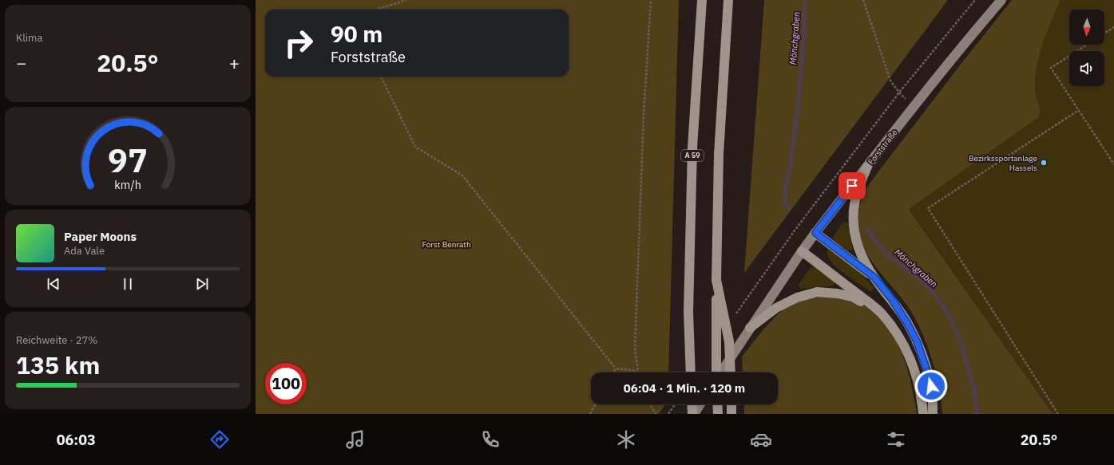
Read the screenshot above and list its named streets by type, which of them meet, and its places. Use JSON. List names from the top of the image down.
{
  "streets": {
    "highway": ["A 59"],
    "main road": ["Forststraße"]
  },
  "water": ["Mönchgraben"],
  "parks": ["Forst Benrath"],
  "places": ["Bezirkssportanlage Hassels"],
  "north": "bottom",
  "page": {
    "tile": [
      "Klima",
      ["Reichweite · 27%", "135 km"]
    ],
    "turn": ["90 m", "Forststraße"],
    "heat": ["−", "20.5°", "+"],
    "song": ["Paper Moons", "Ada Vale"],
    "limit": "100",
    "trip": "06:04 · 1 Min. · 120 m",
    "tabs": ["06:03", "20.5°"],
    "gauge": ["97", "km/h"]
  }
}
